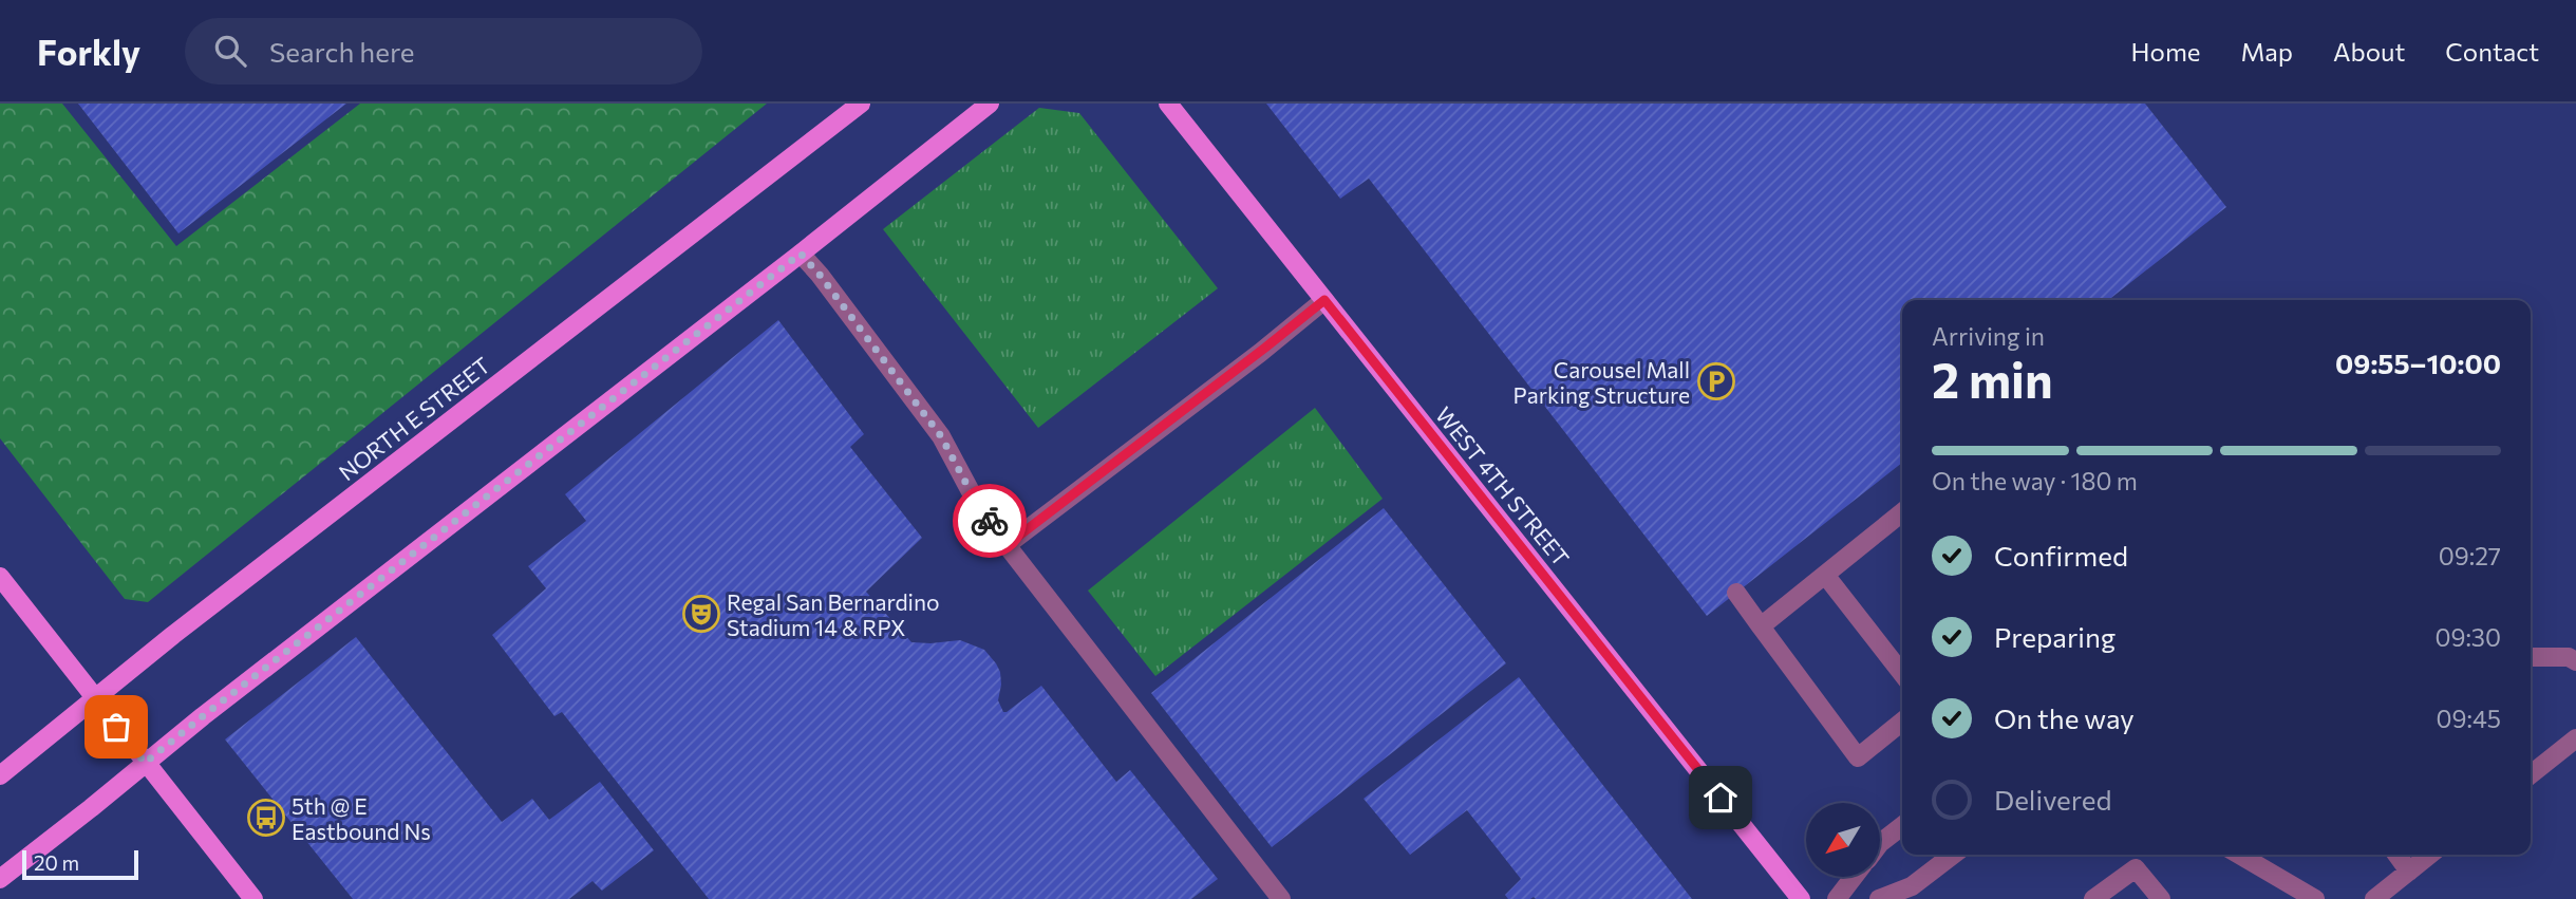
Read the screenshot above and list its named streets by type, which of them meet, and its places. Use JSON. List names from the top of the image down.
{
  "streets": {
    "main road": ["NORTH E STREET", "WEST 4TH STREET"]
  },
  "places": {
    "parking": ["Carousel Mall Parking Structure"],
    "theatre": ["Regal San Bernardino Stadium 14 & RPX"],
    "bus stop": ["5th @ E Eastbound Ns"]
  },
  "scale_bar": "20 m",
  "north": "bottom left",
  "page": {
    "header": "Forkly",
    "search": "Search here",
    "nav": [
      "Home",
      "Map",
      "About",
      "Contact"
    ],
    "heading": ["2 min", "Arriving in", "09:55–10:00"],
    "bar": "On the way · 180 m",
    "list": [
      ["Confirmed", "09:27"],
      ["Preparing", "09:30"],
      ["On the way", "09:45"],
      "Delivered"
    ],
    "scale": "20 m"
  }
}
